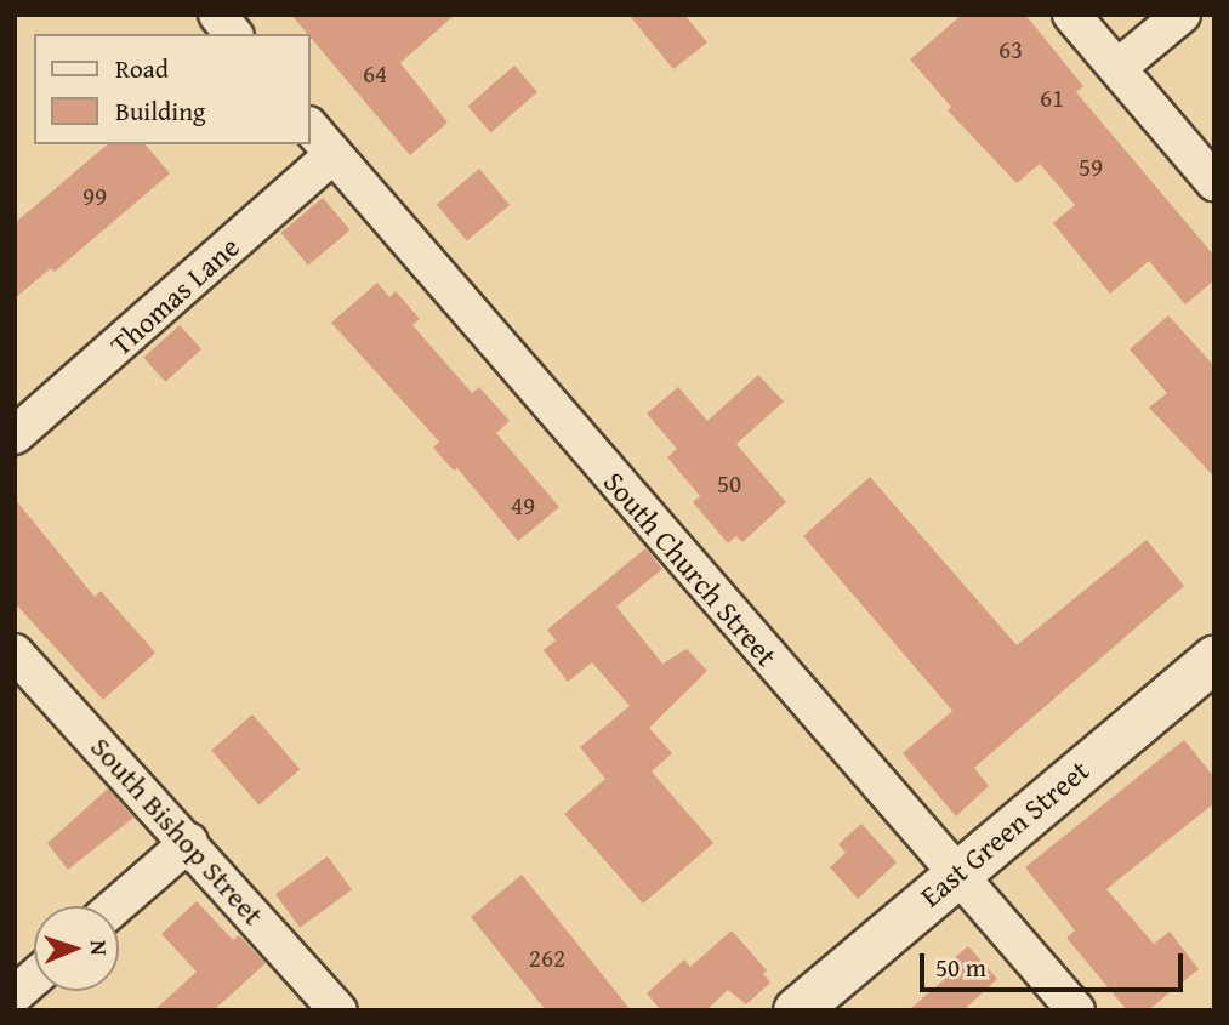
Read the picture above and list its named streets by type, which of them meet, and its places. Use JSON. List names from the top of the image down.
{
  "streets": {
    "street": [
      "Thomas Lane",
      "South Church Street",
      "South Bishop Street",
      "East Green Street"
    ]
  },
  "crossings": [
    ["Thomas Lane", "South Church Street"],
    ["South Church Street", "East Green Street"]
  ],
  "house_numbers": [
    "63",
    "64",
    "61",
    "59",
    "99",
    "50",
    "49",
    "262"
  ],
  "legend": ["Road", "Building"],
  "scale_bar": "50 m",
  "north": "right"
}
